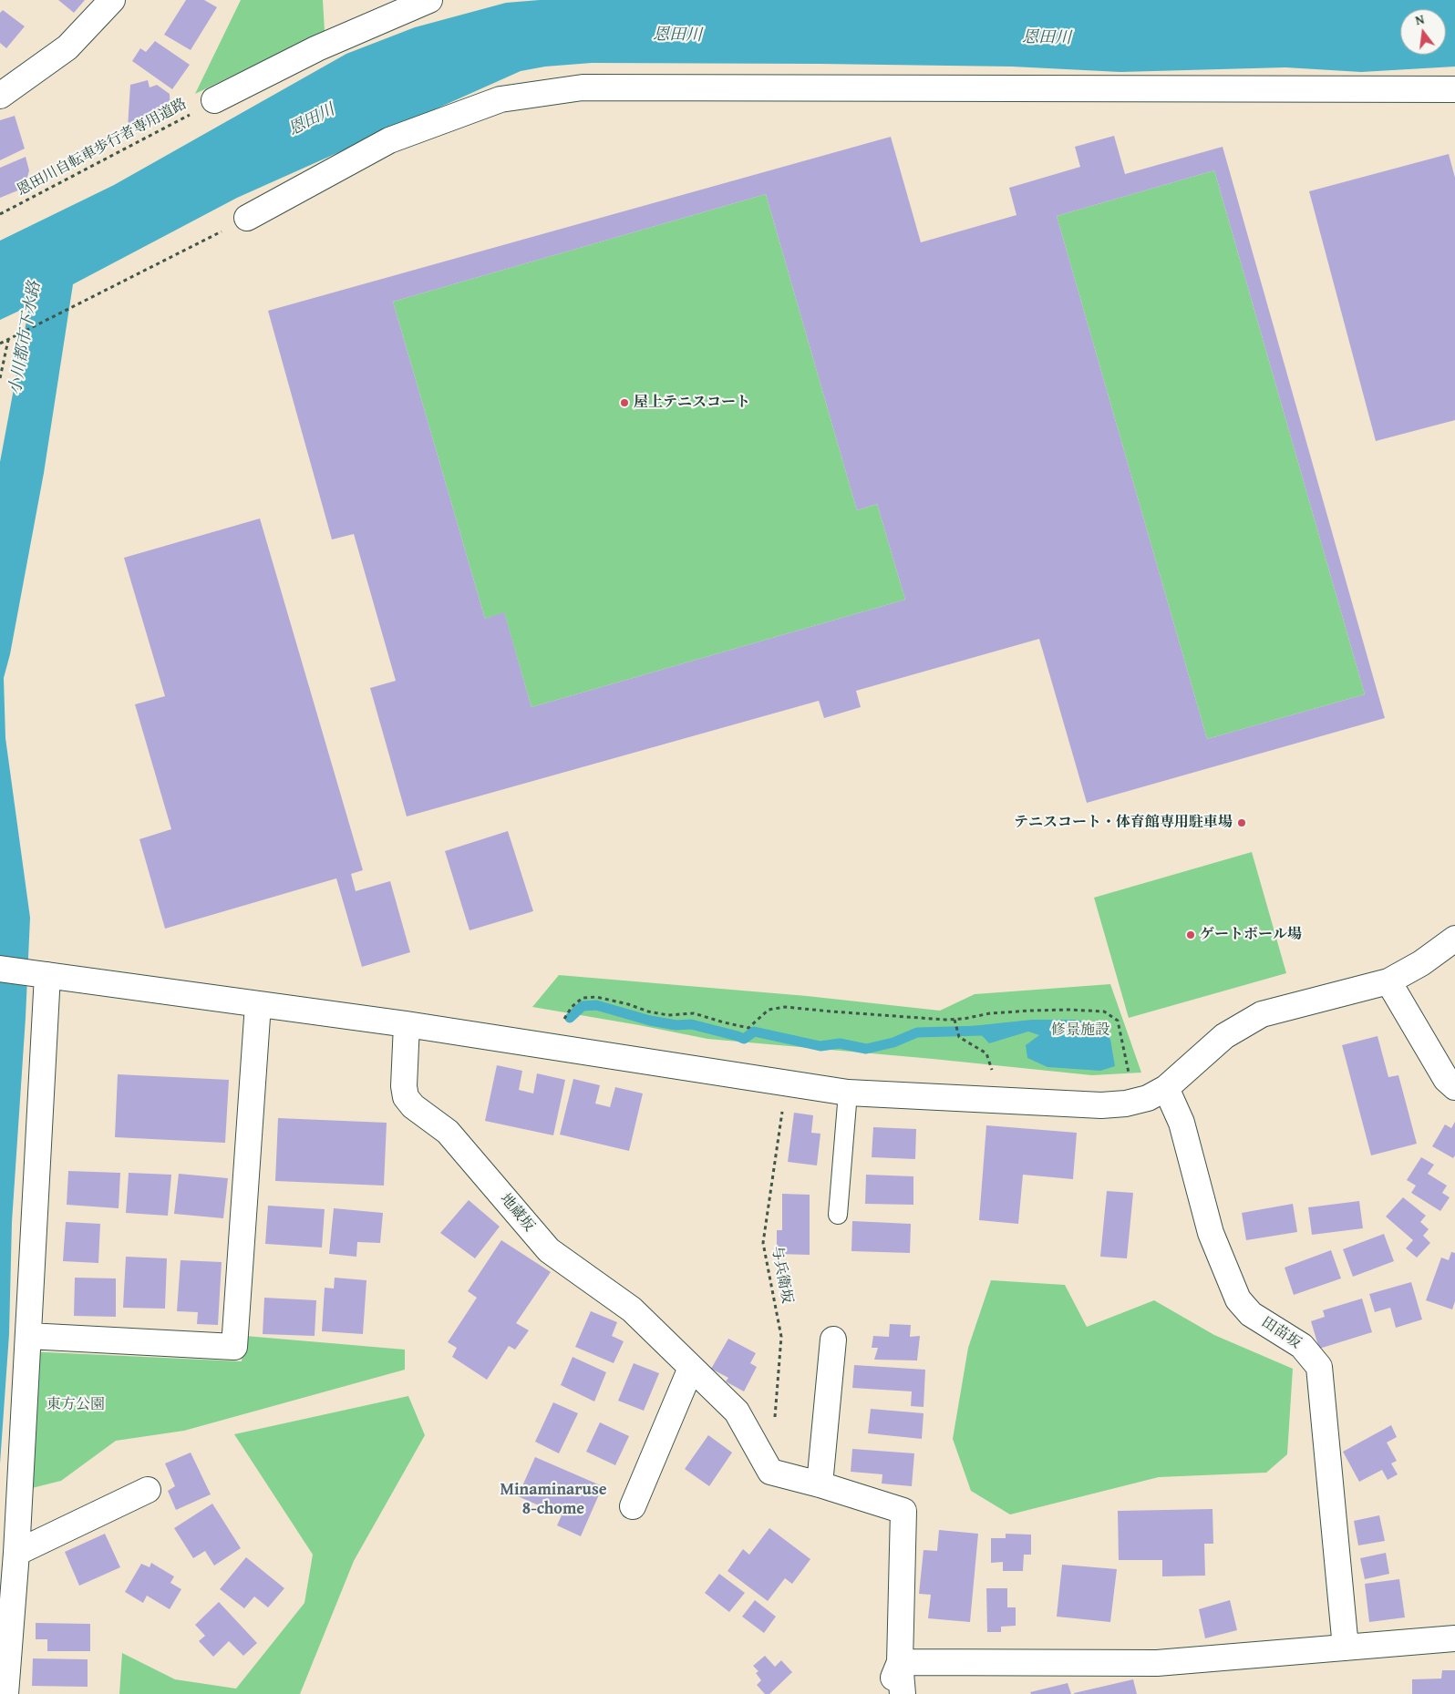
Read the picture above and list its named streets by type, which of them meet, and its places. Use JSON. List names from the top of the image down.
{
  "streets": {
    "street": ["地蔵坂", "田苗坂"],
    "path": ["恩田川自転車歩行者専用道路", "与兵衛坂"]
  },
  "districts": ["Minaminaruse 8-chome"],
  "water": ["恩田川", "小川都市下水路"],
  "parks": ["修景施設", "東方公園"],
  "places": ["屋上テニスコート", "テニスコート・体育館専用駐車場", "ゲートボール場"],
  "north": "top"
}
